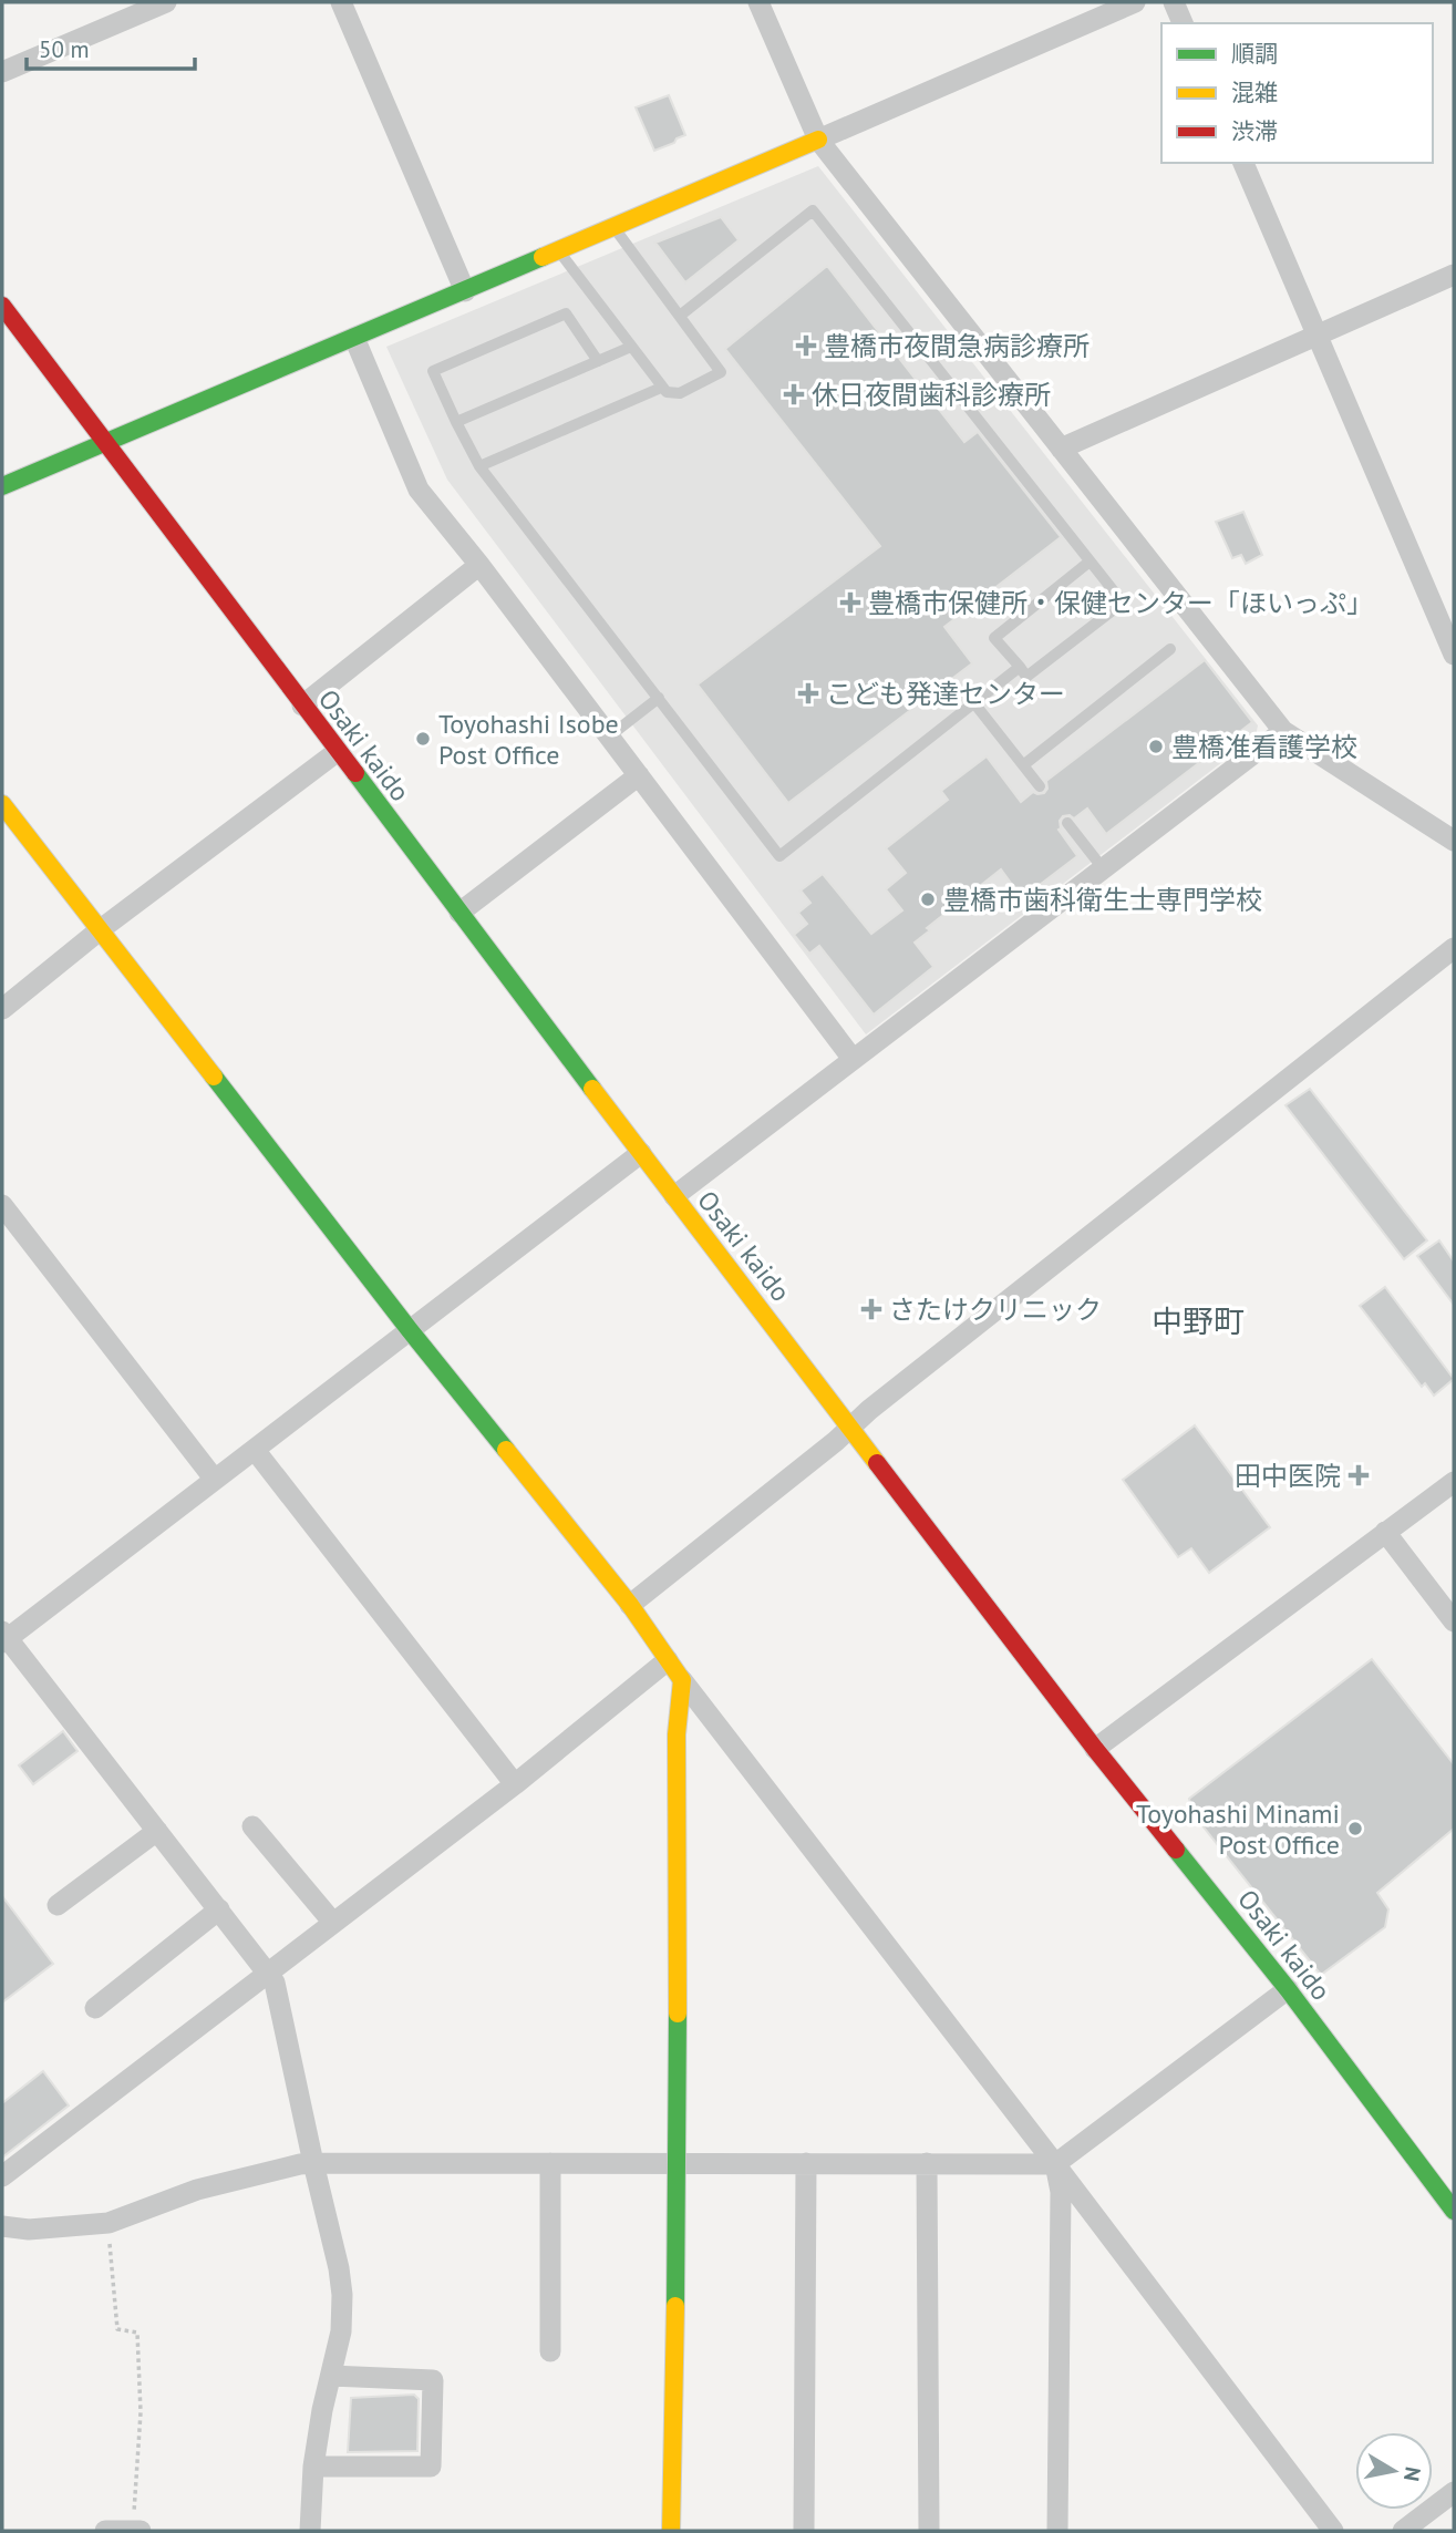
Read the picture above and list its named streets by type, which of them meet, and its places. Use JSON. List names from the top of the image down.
{
  "streets": {
    "street": ["Osaki kaido"]
  },
  "districts": ["中野町"],
  "places": {
    "health": [
      "豊橋市夜間急病診療所",
      "休日夜間歯科診療所",
      "豊橋市保健所・保健センター「ほいっぷ」",
      "こども発達センター",
      "さたけクリニック",
      "田中医院"
    ],
    "other": [
      "Toyohashi Isobe Post Office",
      "豊橋准看護学校",
      "豊橋市歯科衛生士専門学校",
      "Toyohashi Minami Post Office"
    ]
  },
  "legend": ["順調", "混雑", "渋滞"],
  "scale_bar": "50 m",
  "north": "right"
}
